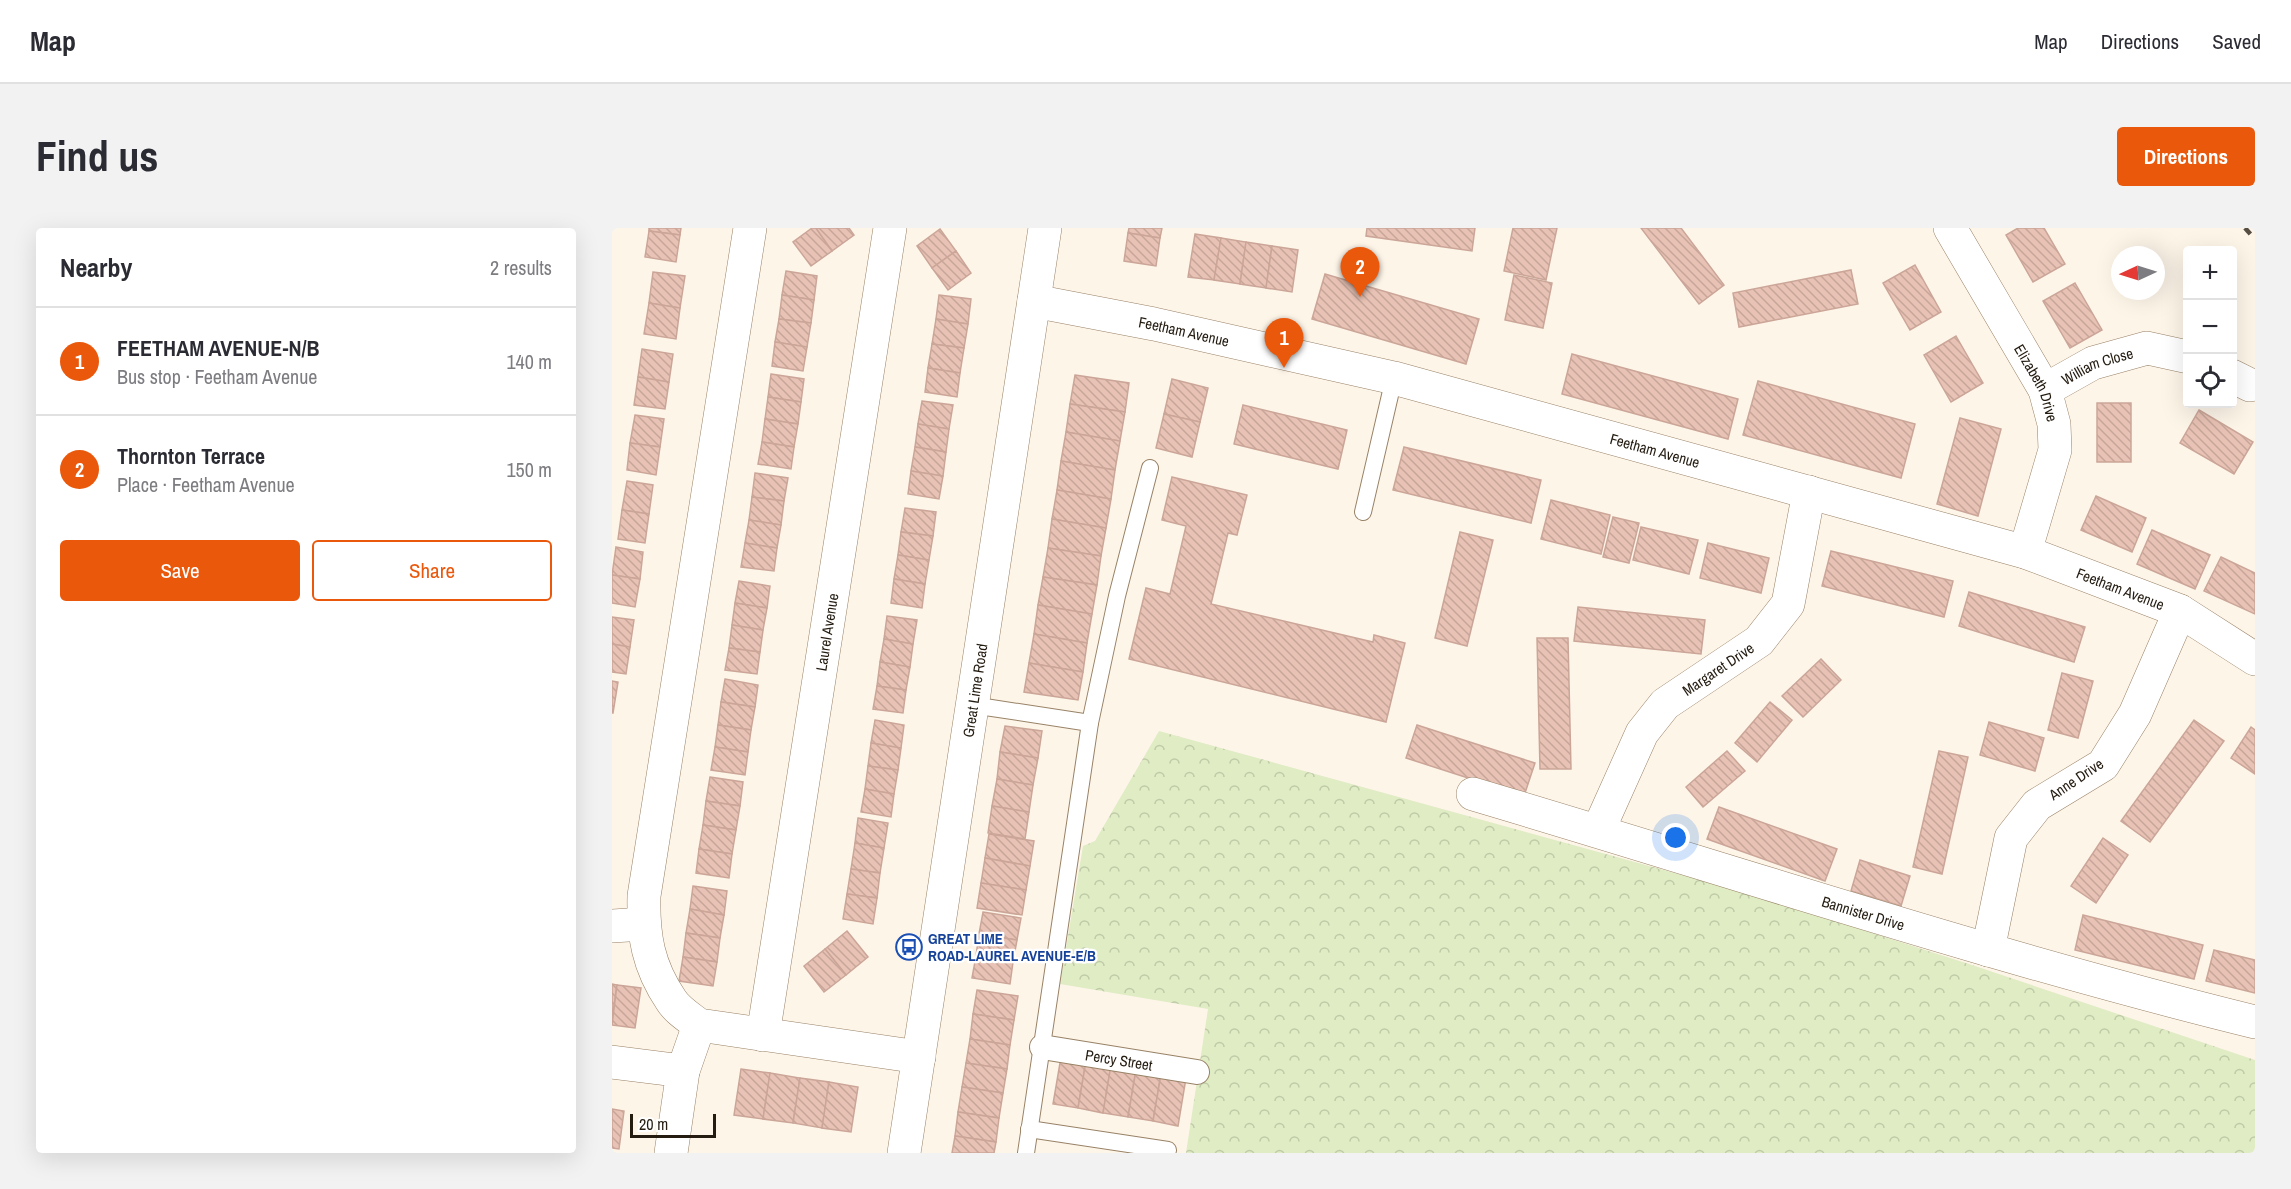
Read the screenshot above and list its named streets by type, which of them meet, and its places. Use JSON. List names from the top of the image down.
{
  "streets": {
    "street": [
      "Feetham Avenue",
      "William Close",
      "Elizabeth Drive",
      "Laurel Avenue",
      "Margaret Drive",
      "Great Lime Road",
      "Anne Drive",
      "Bannister Drive",
      "Percy Street"
    ]
  },
  "crossings": [
    ["Feetham Avenue", "Elizabeth Drive"],
    ["Feetham Avenue", "Margaret Drive"],
    ["Feetham Avenue", "Great Lime Road"],
    ["Feetham Avenue", "Anne Drive"],
    ["William Close", "Elizabeth Drive"],
    ["Margaret Drive", "Bannister Drive"],
    ["Anne Drive", "Bannister Drive"]
  ],
  "places": {
    "bus stop": ["GREAT LIME ROAD-LAUREL AVENUE-E/B"]
  },
  "scale_bar": "20 m",
  "north": "left",
  "page": {
    "header": "Map",
    "nav": ["Map", "Directions", "Saved"],
    "buttons": [
      "Directions",
      ["Save", "Share"]
    ],
    "title": "Find us",
    "heading": ["Nearby", "2 results"],
    "map_buttons": ["+", "−"],
    "pins": ["2", "1"],
    "list": [
      {
        "mark": "1",
        "name": "FEETHAM AVENUE-N/B",
        "note": "Bus stop · Feetham Avenue",
        "value": "140 m"
      },
      {
        "mark": "2",
        "name": "Thornton Terrace",
        "note": "Place · Feetham Avenue",
        "value": "150 m"
      }
    ],
    "scale": "20 m"
  }
}
